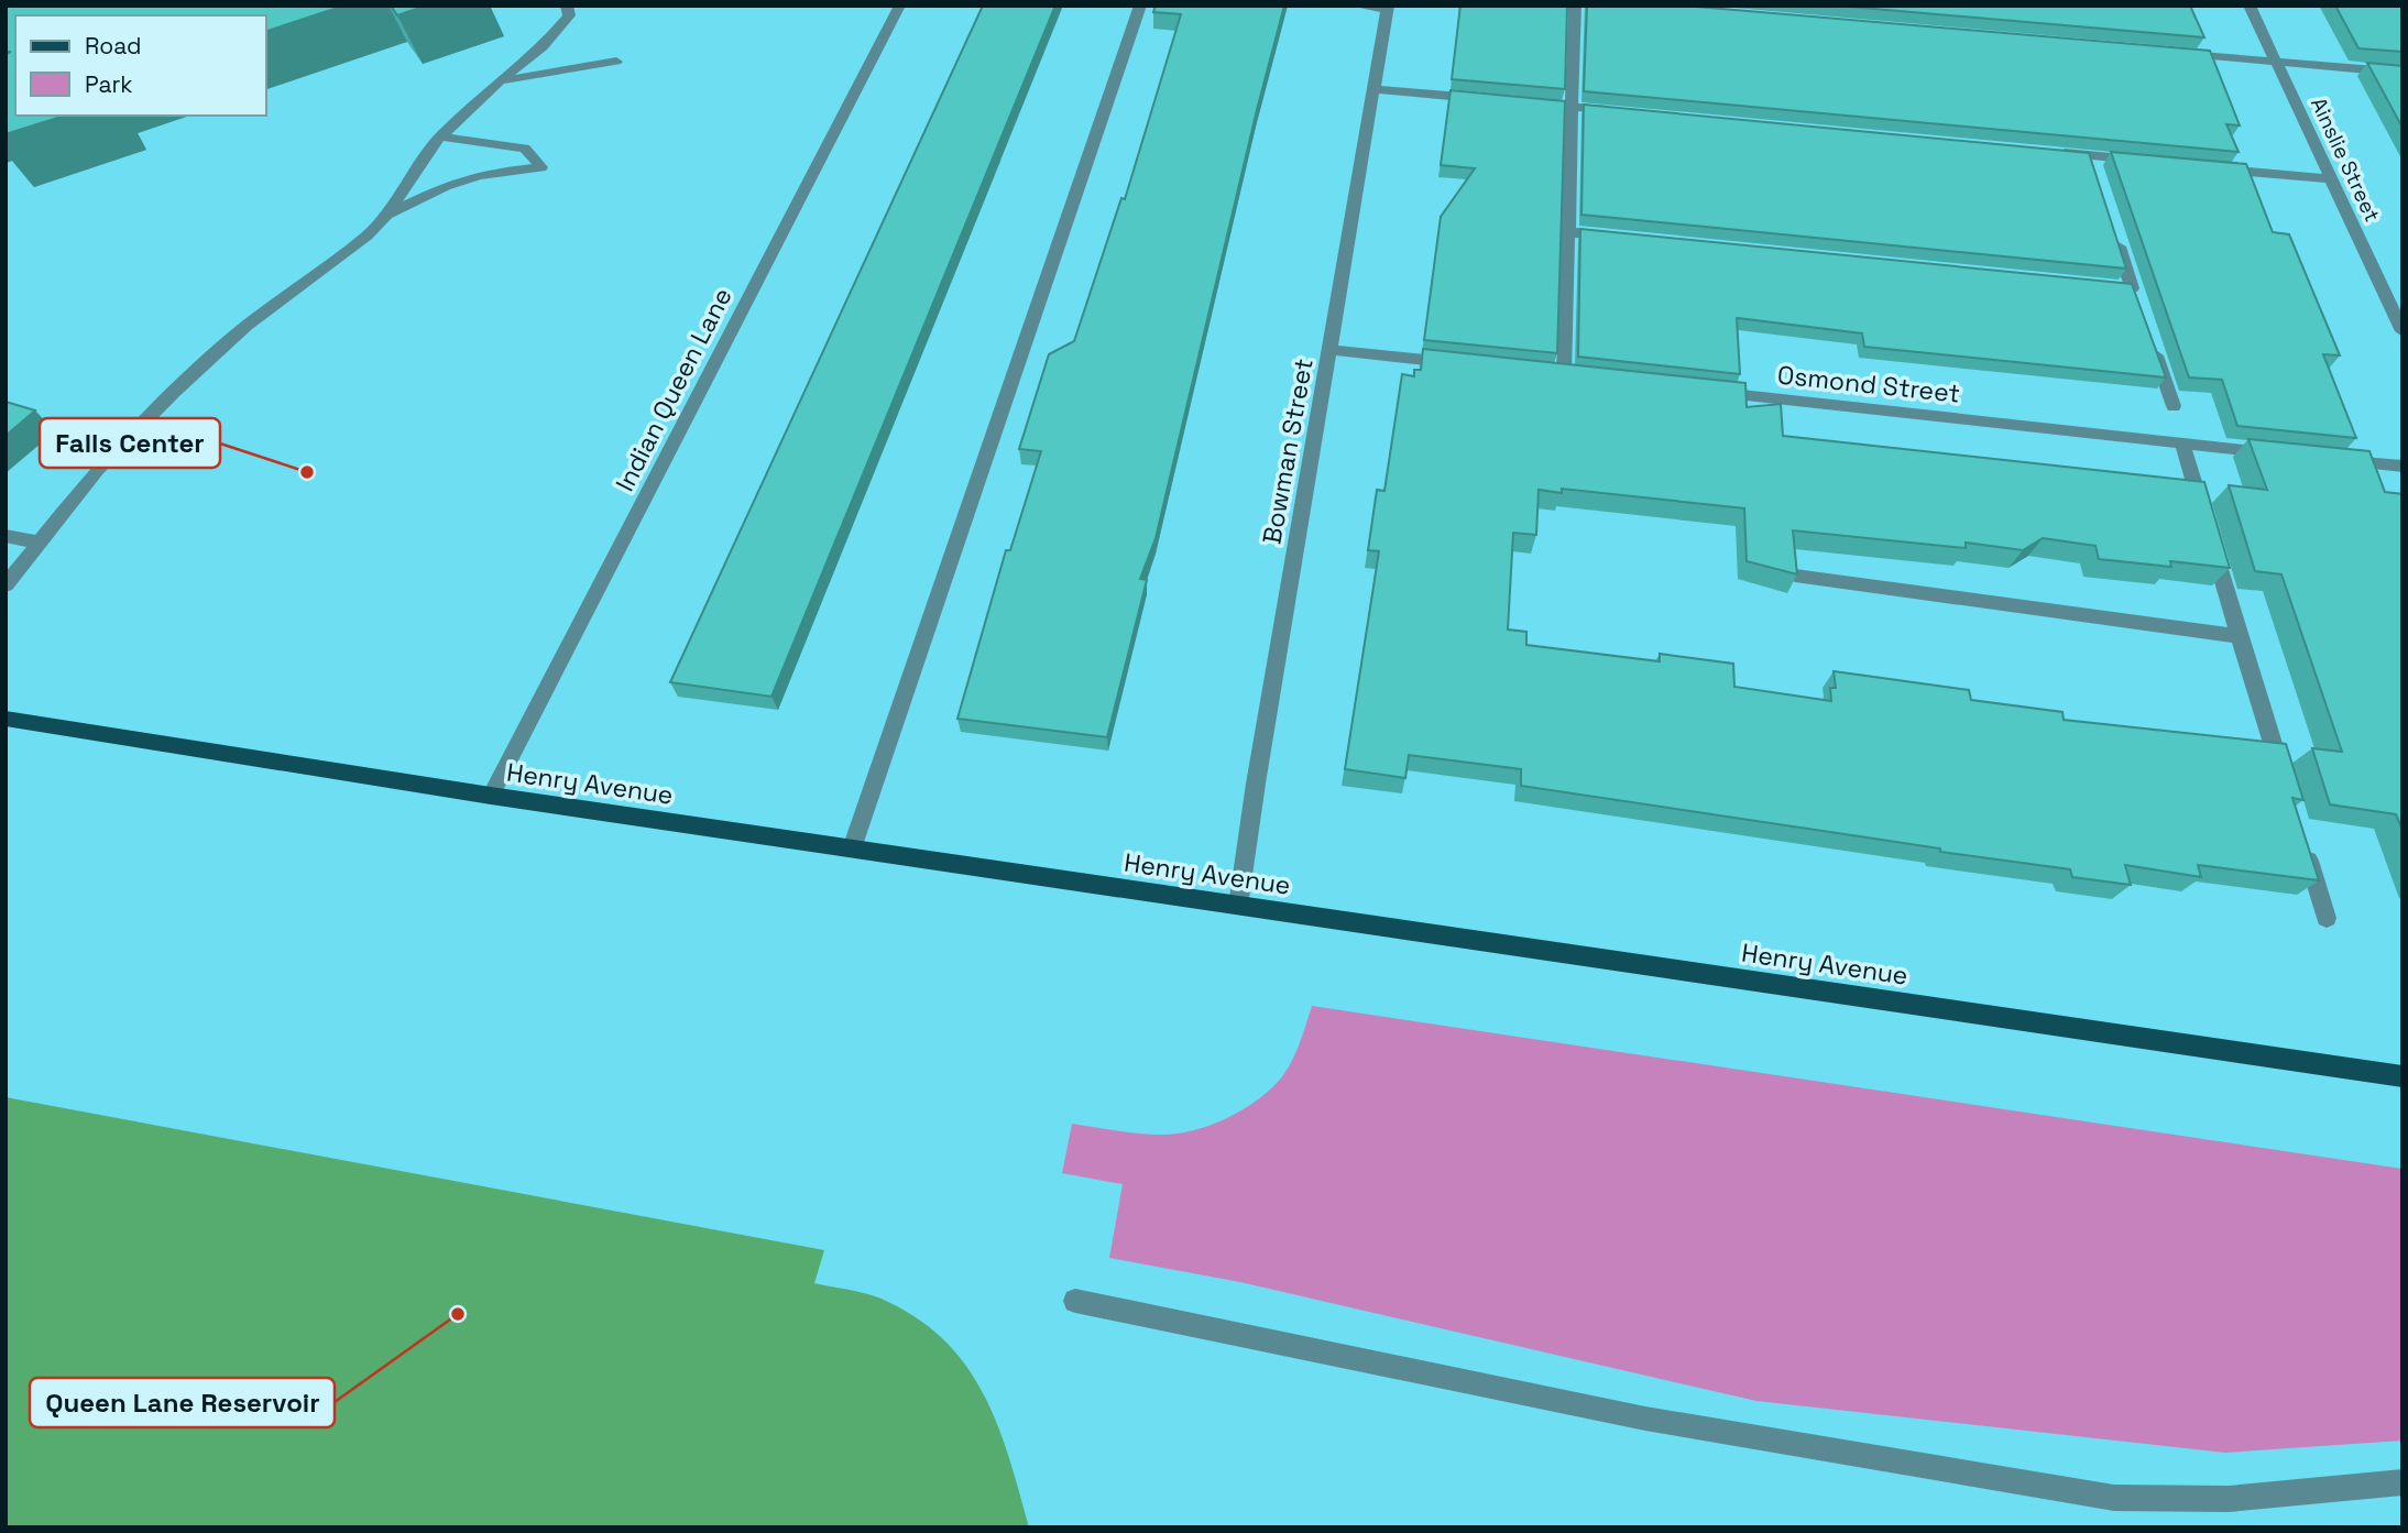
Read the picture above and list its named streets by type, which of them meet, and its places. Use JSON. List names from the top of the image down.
{
  "streets": {
    "main road": ["Henry Avenue"],
    "street": [
      "Ainslie Street",
      "Osmond Street",
      "Indian Queen Lane",
      "Bowman Street"
    ]
  },
  "crossings": [
    ["Indian Queen Lane", "Henry Avenue"],
    ["Bowman Street", "Henry Avenue"]
  ],
  "places": ["Falls Center", "Queen Lane Reservoir"],
  "legend": ["Road", "Park"]
}
